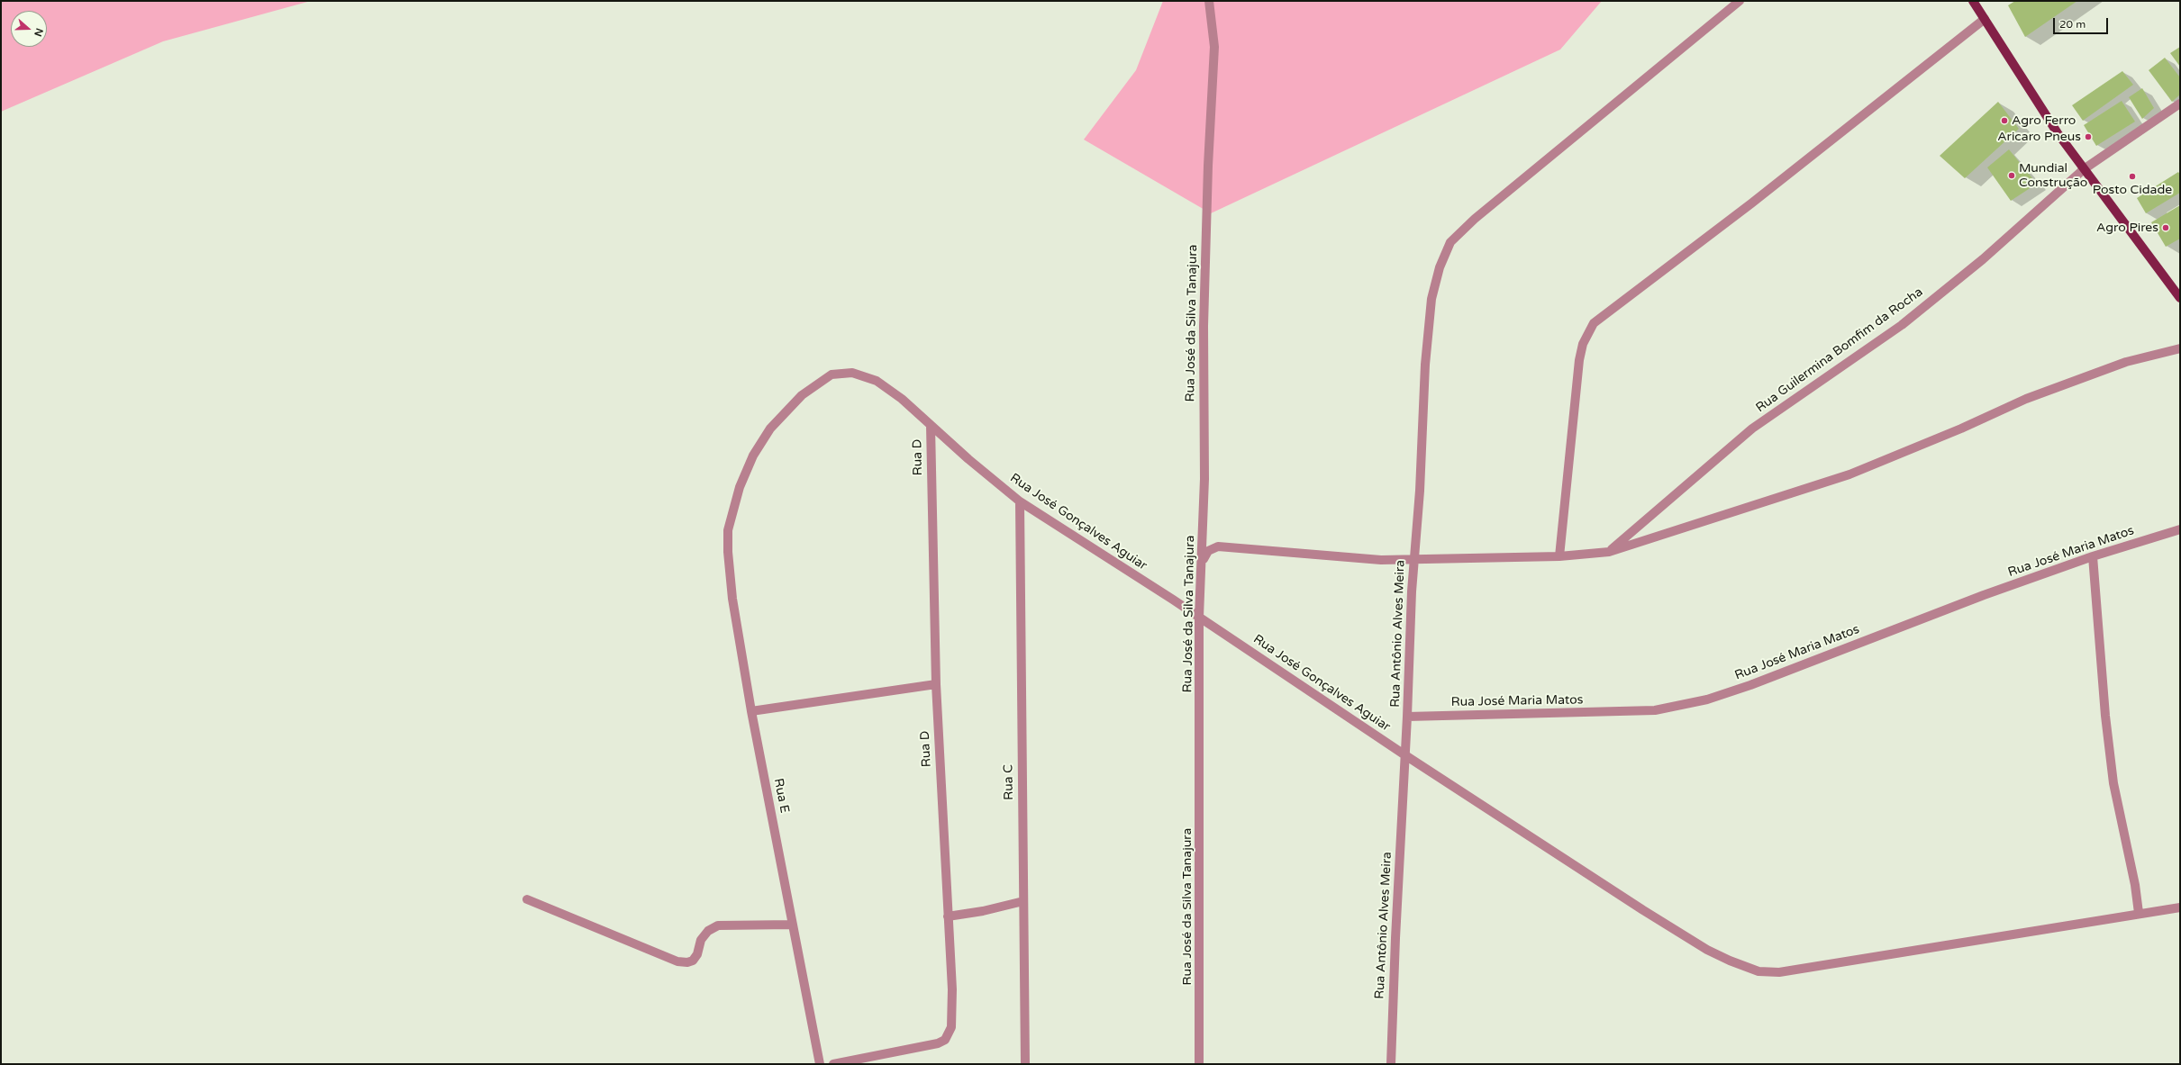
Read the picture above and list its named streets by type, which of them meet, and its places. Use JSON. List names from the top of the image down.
{
  "streets": {
    "street": [
      "Rua José da Silva Tanajura",
      "Rua Guilermina Bomfim da Rocha",
      "Rua D",
      "Rua José Gonçalves Aguiar",
      "Rua José Maria Matos",
      "Rua Antônio Alves Meira",
      "Rua C",
      "Rua E"
    ]
  },
  "crossings": [
    ["Rua José da Silva Tanajura", "Rua José Gonçalves Aguiar"],
    ["Rua D", "Rua José Gonçalves Aguiar"],
    ["Rua José Gonçalves Aguiar", "Rua Antônio Alves Meira"],
    ["Rua José Gonçalves Aguiar", "Rua C"],
    ["Rua José Gonçalves Aguiar", "Rua E"],
    ["Rua José Maria Matos", "Rua Antônio Alves Meira"]
  ],
  "places": [
    "Agro Ferro",
    "Aricaro Pneus",
    "Mundial Construção",
    "Posto Cidade",
    "Agro Pires"
  ],
  "scale_bar": "20 m",
  "north": "right"
}
